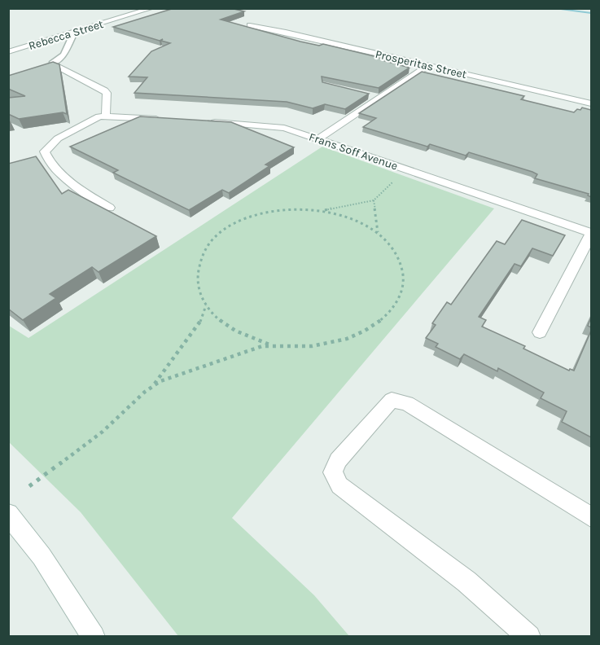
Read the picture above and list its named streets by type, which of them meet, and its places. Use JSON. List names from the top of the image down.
{
  "streets": {
    "street": ["Rebecca Street", "Prosperitas Street", "Frans Soff Avenue"]
  }
}
